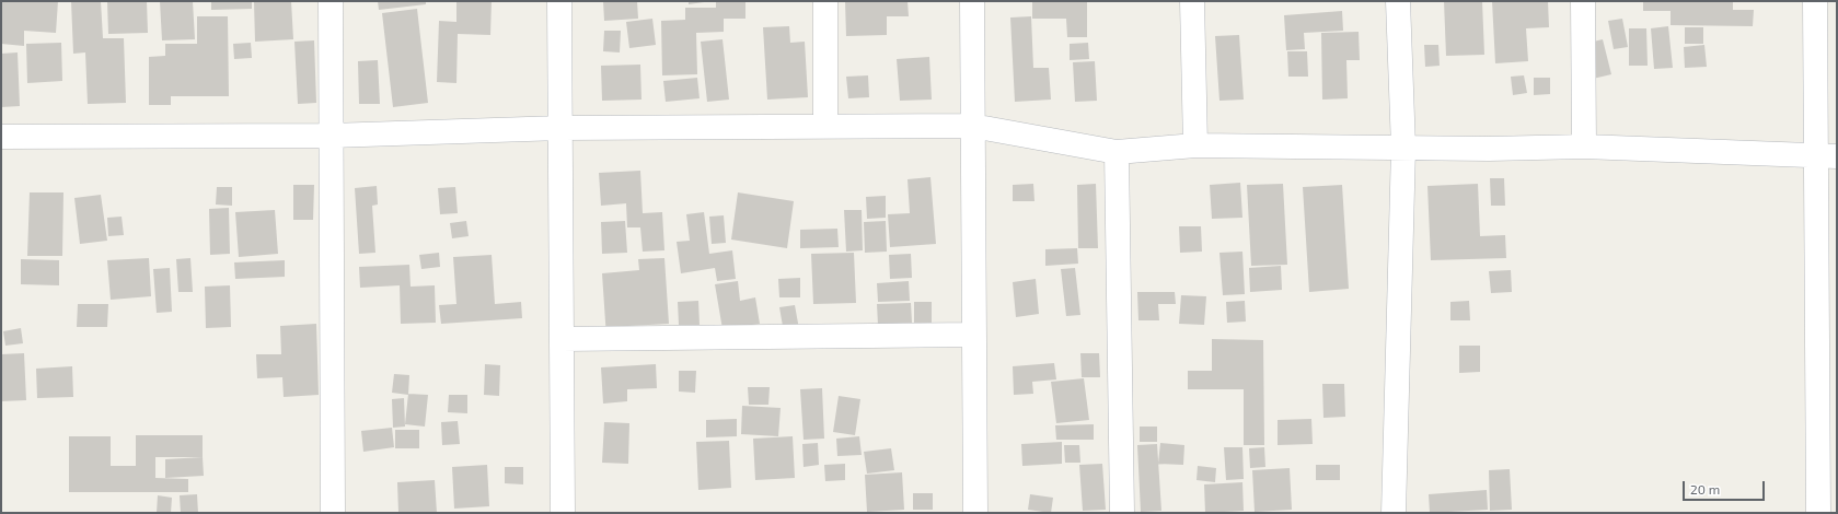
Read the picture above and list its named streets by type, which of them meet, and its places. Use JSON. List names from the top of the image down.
{
  "scale_bar": "20 m"
}
